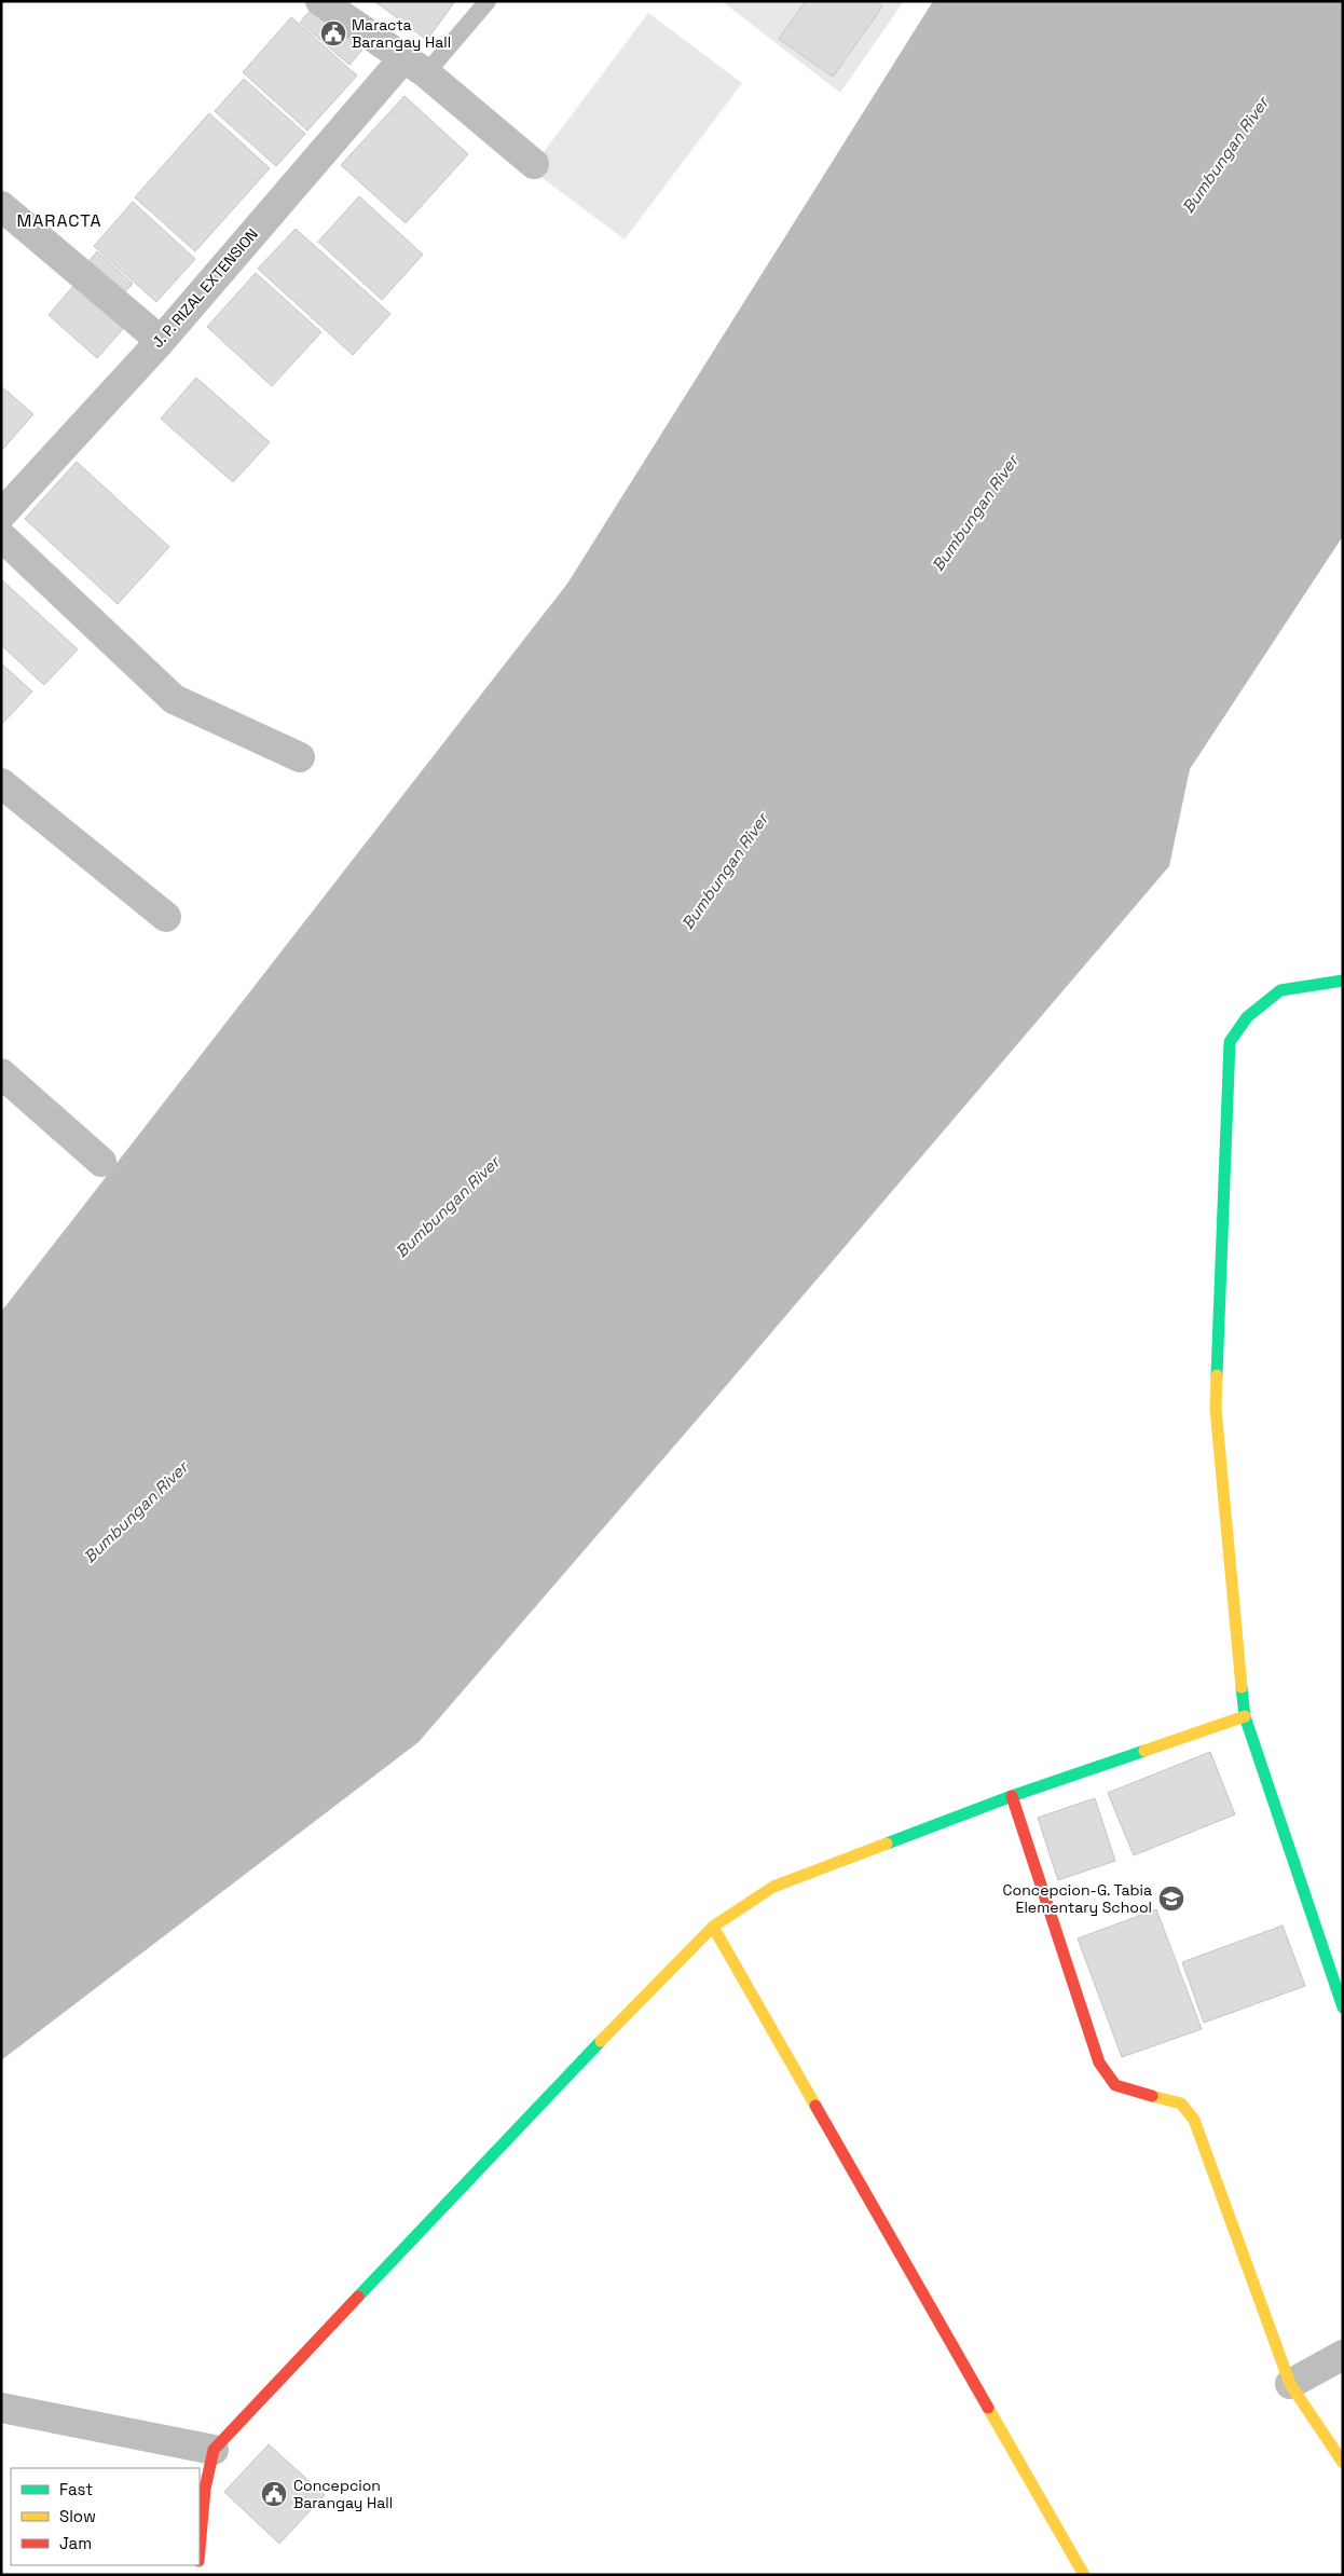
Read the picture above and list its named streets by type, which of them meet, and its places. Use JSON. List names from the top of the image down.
{
  "streets": {
    "street": ["J. P. RIZAL EXTENSION"]
  },
  "districts": ["MARACTA"],
  "water": ["Bumbungan River"],
  "places": {
    "public building": ["Maracta Barangay Hall", "Concepcion Barangay Hall"],
    "school or university": ["Concepcion-G. Tabia Elementary School"]
  },
  "legend": ["Fast", "Slow", "Jam"]
}
